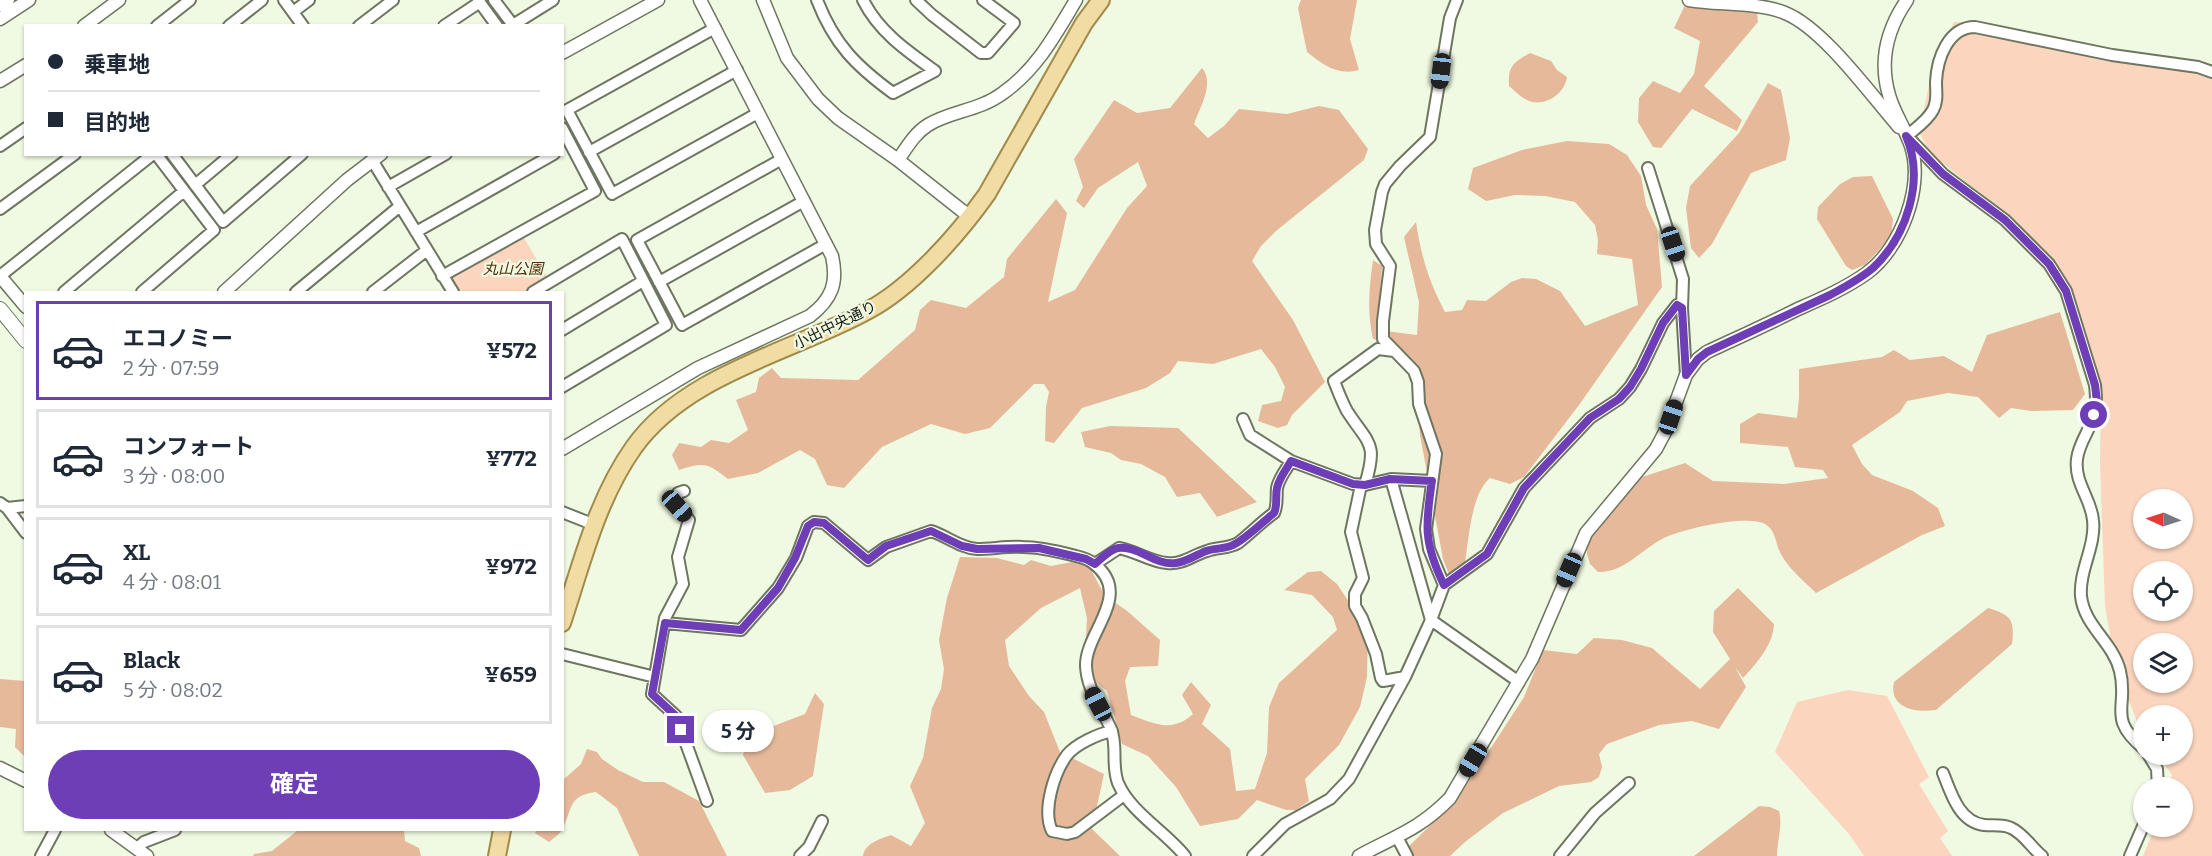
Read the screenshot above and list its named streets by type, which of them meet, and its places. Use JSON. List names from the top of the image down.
{
  "streets": {
    "main road": ["小出中央通り"]
  },
  "parks": ["丸山公園"],
  "north": "left",
  "page": {
    "banner": ["乗車地", "目的地"],
    "list": [
      {
        "name": "エコノミー",
        "note": "2 分 · 07:59",
        "value": "¥572"
      },
      {
        "name": "コンフォート",
        "note": "3 分 · 08:00",
        "value": "¥772"
      },
      {
        "name": "XL",
        "note": "4 分 · 08:01",
        "value": "¥972"
      },
      {
        "name": "Black",
        "note": "5 分 · 08:02",
        "value": "¥659"
      }
    ],
    "map_buttons": ["+", "−"],
    "bubble": "5 分",
    "buttons": "確定"
  }
}
